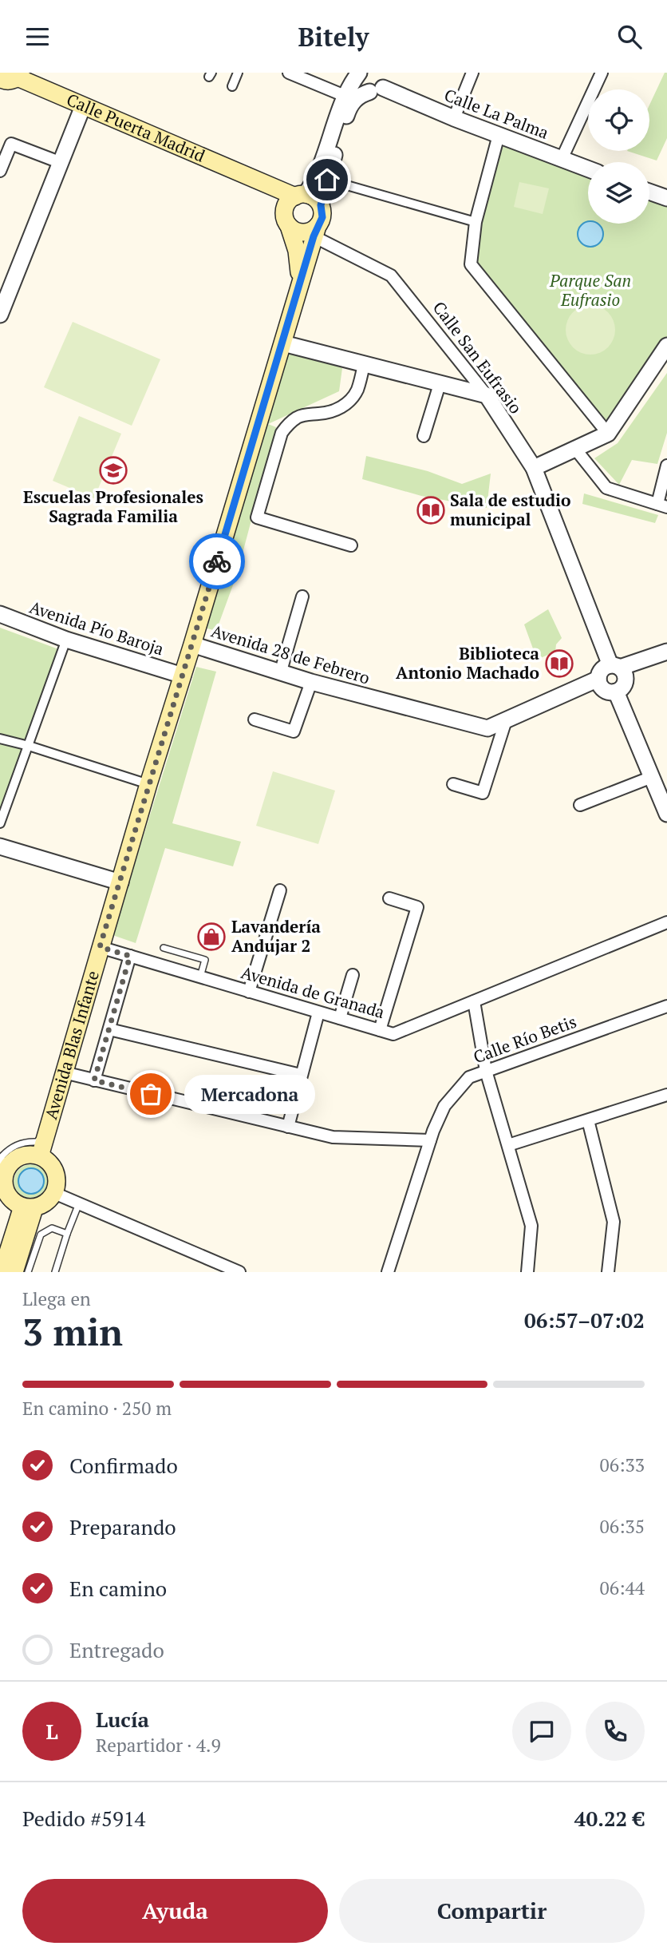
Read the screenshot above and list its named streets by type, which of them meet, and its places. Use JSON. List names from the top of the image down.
{
  "streets": {
    "main road": ["Calle Puerta Madrid", "Avenida Blas Infante"],
    "street": [
      "Calle La Palma",
      "Calle San Eufrasio",
      "Avenida Pío Baroja",
      "Avenida 28 de Febrero",
      "Avenida de Granada",
      "Calle Río Betis"
    ]
  },
  "crossings": [
    ["Calle Puerta Madrid", "Calle San Eufrasio"],
    ["Calle Puerta Madrid", "Avenida Blas Infante"],
    ["Calle San Eufrasio", "Avenida 28 de Febrero"],
    ["Calle San Eufrasio", "Avenida Blas Infante"],
    ["Avenida Pío Baroja", "Avenida Blas Infante"],
    ["Avenida 28 de Febrero", "Avenida Blas Infante"],
    ["Avenida de Granada", "Avenida Blas Infante"]
  ],
  "parks": ["Parque San Eufrasio"],
  "places": {
    "school or university": ["Escuelas Profesionales Sagrada Familia"],
    "library": ["Sala de estudio municipal", "Biblioteca Antonio Machado"],
    "shop": ["Lavandería Andujar 2"],
    "other": ["Mercadona"]
  },
  "page": {
    "header": "Bitely",
    "bubble": "Mercadona",
    "heading": ["3 min", "Llega en", "06:57–07:02"],
    "panel": [
      "Lucía",
      "Repartidor · 4.9",
      "Pedido #5914",
      "40.22 €"
    ],
    "bar": "En camino · 250 m",
    "list": [
      ["Confirmado", "06:33"],
      ["Preparando", "06:35"],
      ["En camino", "06:44"],
      "Entregado"
    ],
    "round": "L",
    "buttons": ["Ayuda", "Compartir"]
  }
}
